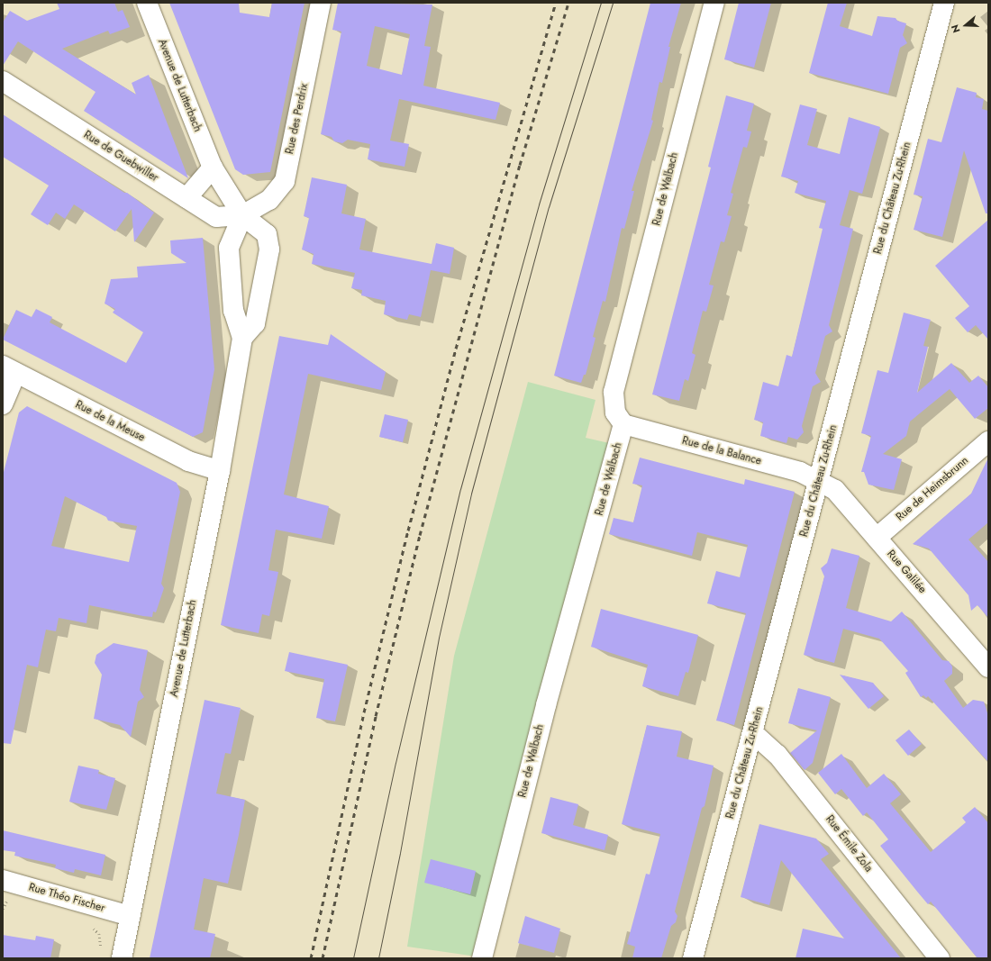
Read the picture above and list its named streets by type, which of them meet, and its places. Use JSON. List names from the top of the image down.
{
  "streets": {
    "street": [
      "Avenue de Lutterbach",
      "Rue des Perdrix",
      "Rue de Guebwiller",
      "Rue de Walbach",
      "Rue du Château Zu-Rhein",
      "Rue de la Meuse",
      "Rue de la Balance",
      "Rue de Heimsbrunn",
      "Rue Galilée",
      "Rue Émile Zola",
      "Rue Théo Fischer"
    ]
  },
  "crossings": [
    ["Avenue de Lutterbach", "Rue des Perdrix"],
    ["Avenue de Lutterbach", "Rue de Guebwiller"],
    ["Avenue de Lutterbach", "Rue de la Meuse"],
    ["Avenue de Lutterbach", "Rue Théo Fischer"],
    ["Rue des Perdrix", "Rue de Guebwiller"],
    ["Rue de Walbach", "Rue de la Balance"],
    ["Rue du Château Zu-Rhein", "Rue de la Balance"],
    ["Rue du Château Zu-Rhein", "Rue Galilée"],
    ["Rue du Château Zu-Rhein", "Rue Émile Zola"],
    ["Rue de la Balance", "Rue Galilée"],
    ["Rue de Heimsbrunn", "Rue Galilée"]
  ],
  "north": "left"
}
